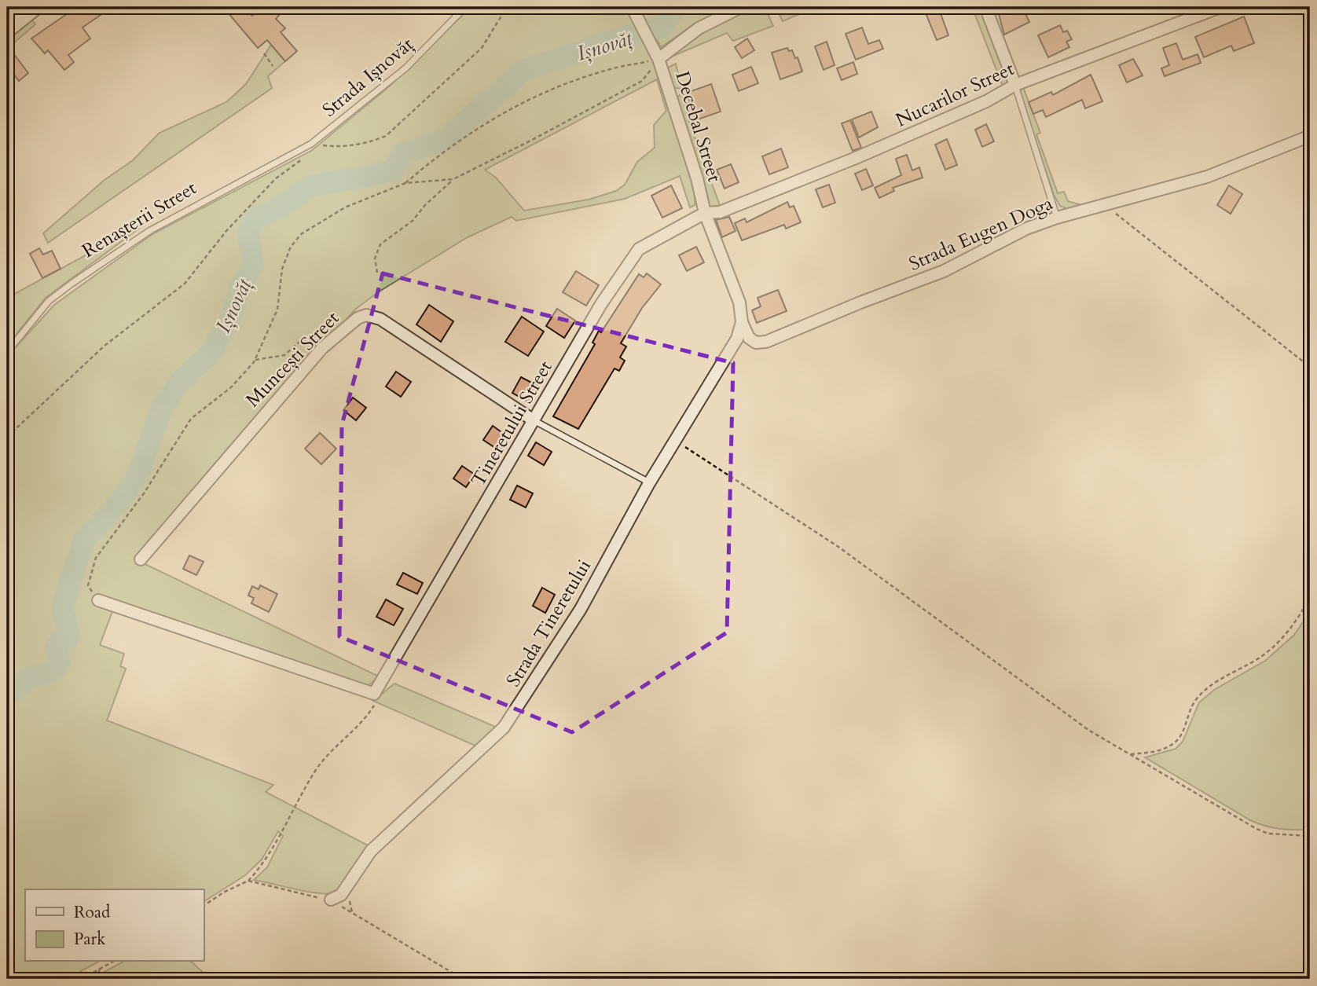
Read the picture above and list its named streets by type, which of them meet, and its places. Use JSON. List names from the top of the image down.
{
  "streets": {
    "street": [
      "Nucarilor Street",
      "Decebal Street",
      "Strada Eugen Doga",
      "Muncești Street",
      "Tineretului Street",
      "Strada Tineretului"
    ],
    "lane": ["Strada Ișnovăț", "Renașterii Street"]
  },
  "crossings": [
    ["Strada Ișnovăț", "Renașterii Street"],
    ["Nucarilor Street", "Decebal Street"],
    ["Nucarilor Street", "Tineretului Street"],
    ["Decebal Street", "Strada Eugen Doga"],
    ["Decebal Street", "Tineretului Street"],
    ["Decebal Street", "Strada Tineretului"],
    ["Strada Eugen Doga", "Strada Tineretului"],
    ["Muncești Street", "Tineretului Street"]
  ],
  "water": ["Ișnovăț"],
  "legend": ["Road", "Park"]
}
